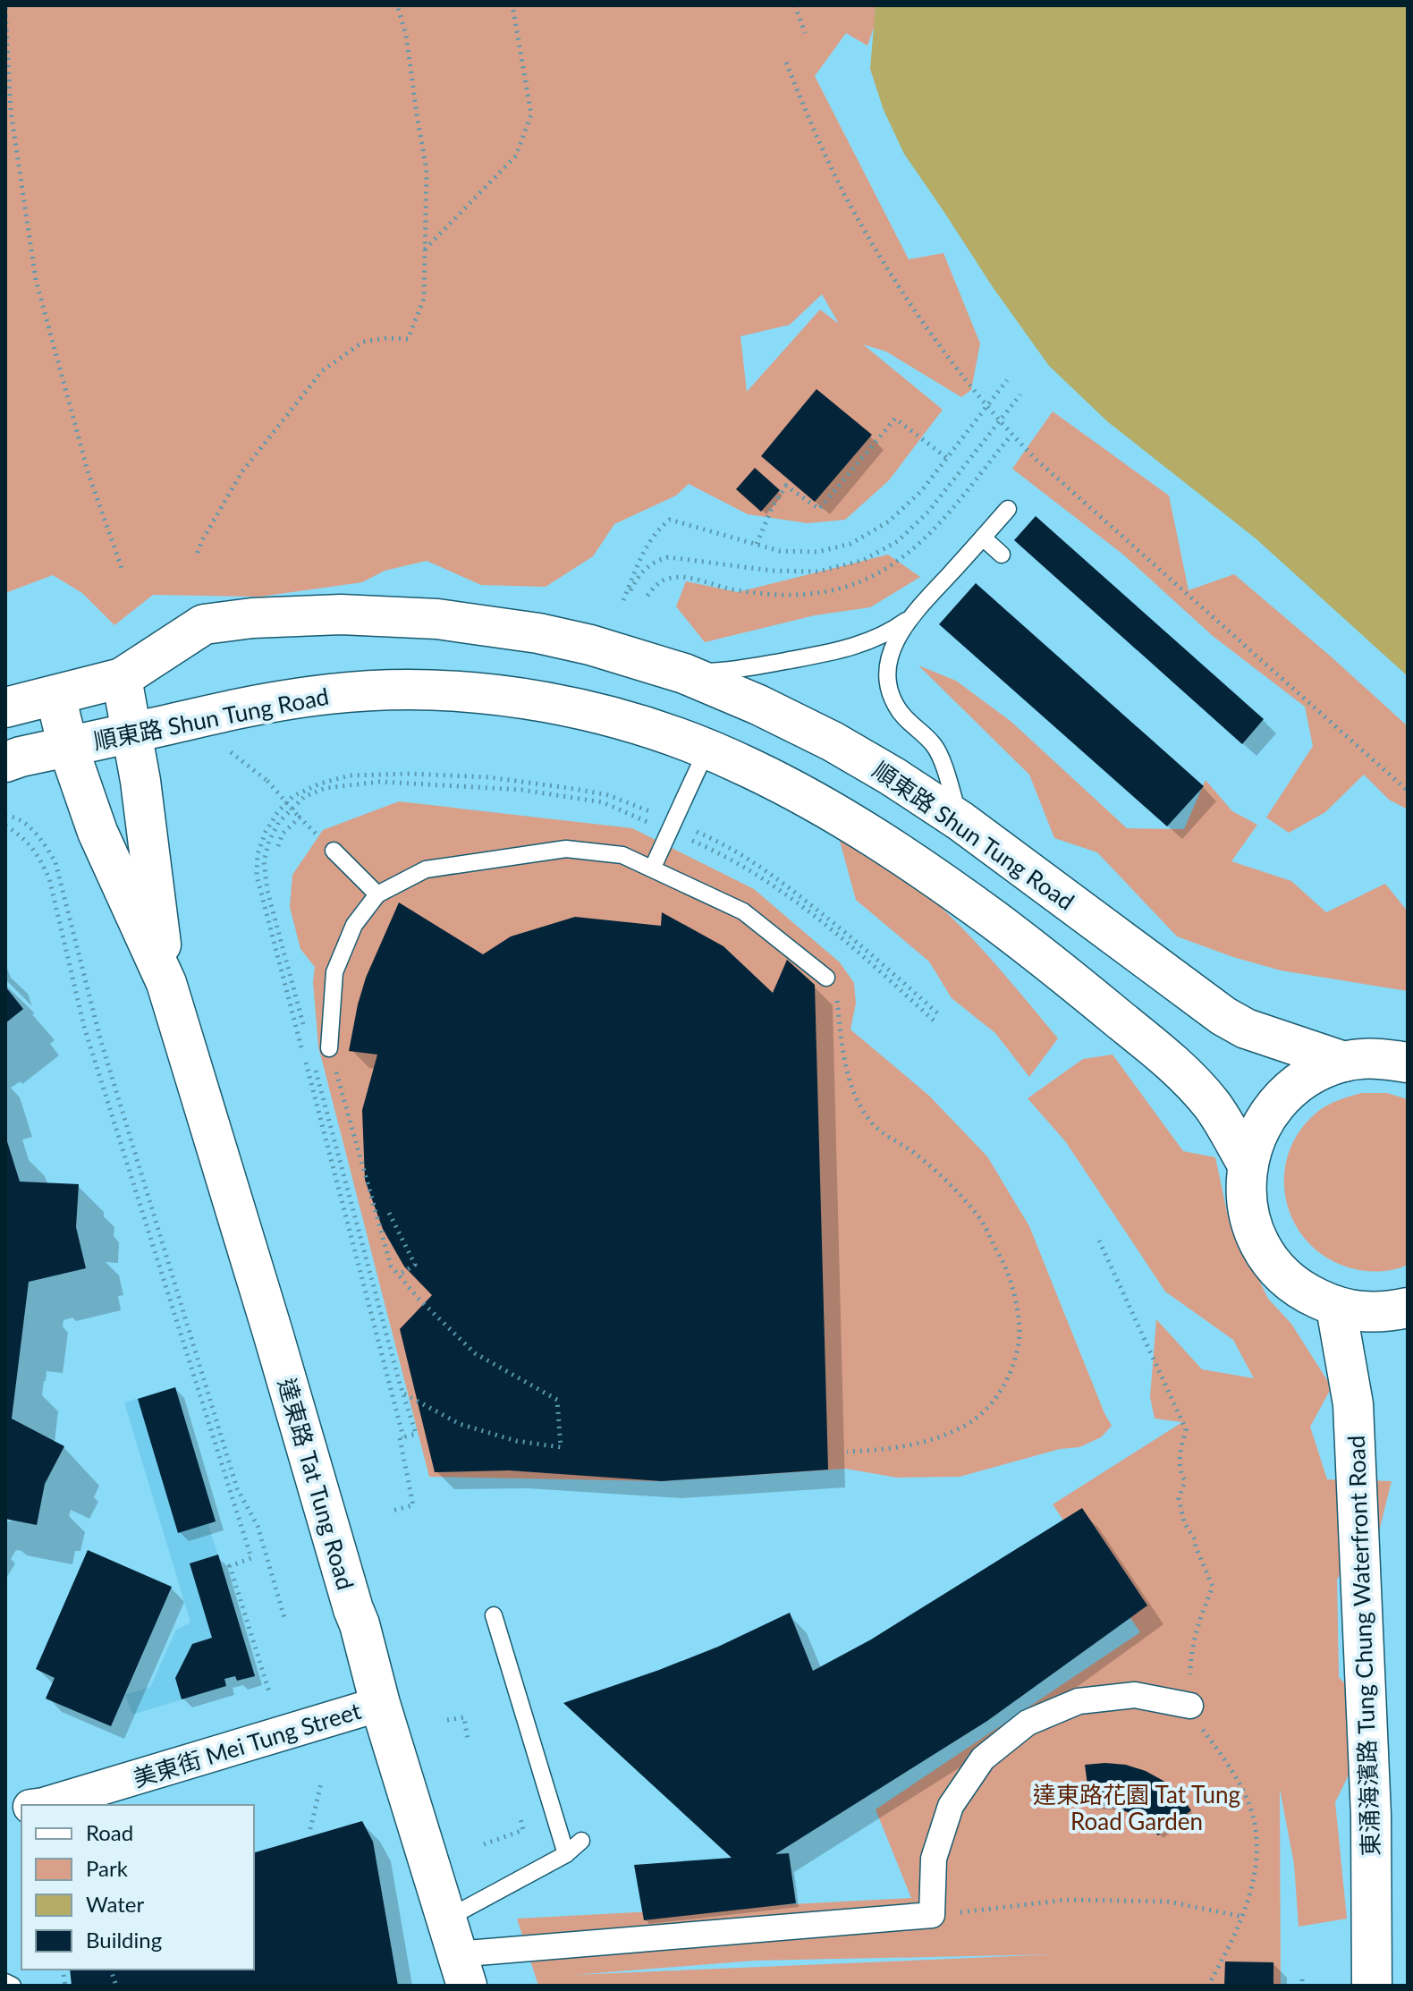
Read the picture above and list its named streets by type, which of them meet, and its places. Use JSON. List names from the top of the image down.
{
  "streets": {
    "main road": ["順東路 Shun Tung Road", "達東路 Tat Tung Road", "東涌海濱路 Tung Chung Waterfront Road"],
    "street": ["美東街 Mei Tung Street"]
  },
  "crossings": [
    ["順東路 Shun Tung Road", "達東路 Tat Tung Road"],
    ["達東路 Tat Tung Road", "美東街 Mei Tung Street"]
  ],
  "parks": ["達東路花園 Tat Tung Road Garden"],
  "legend": [
    "Road",
    "Park",
    "Water",
    "Building"
  ]
}
